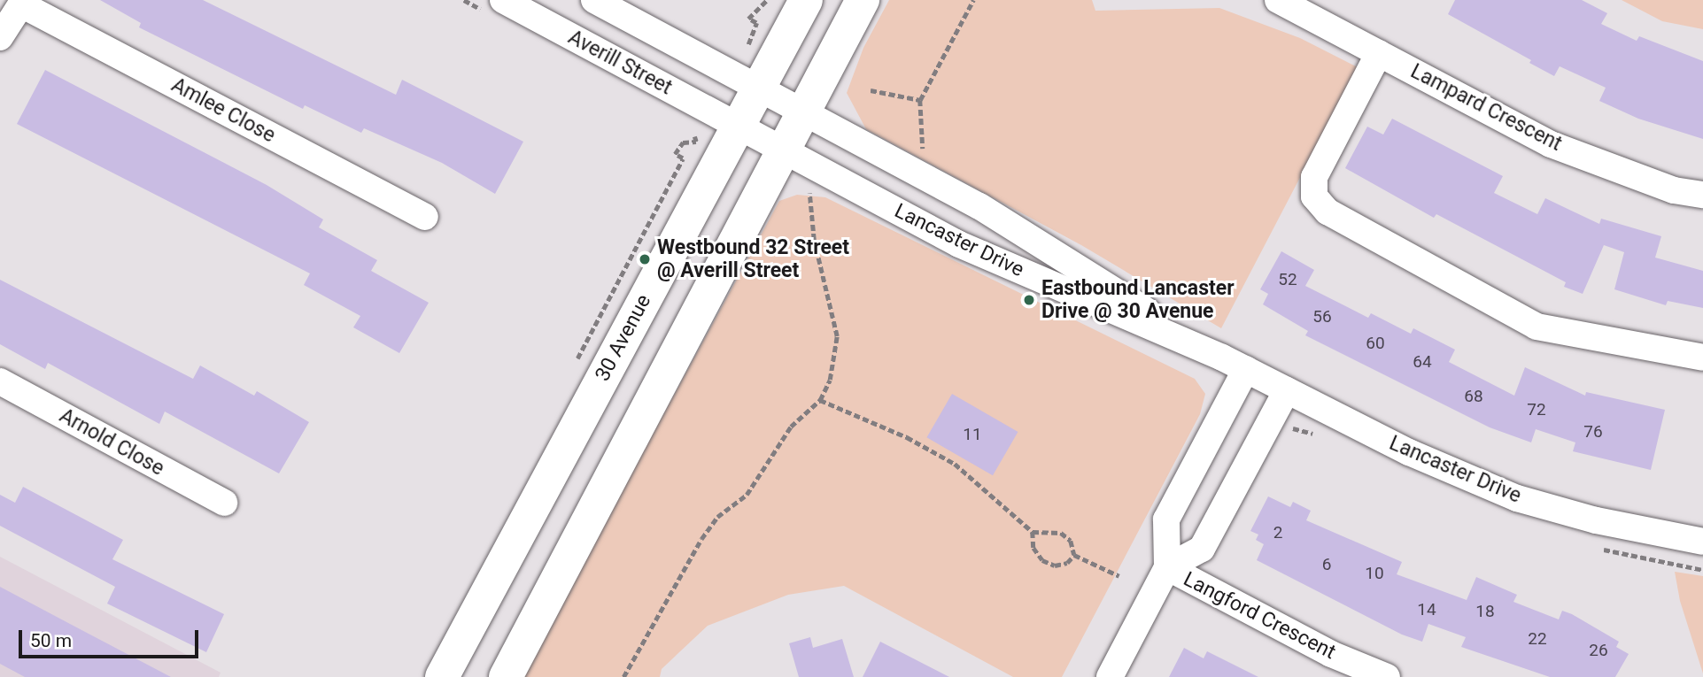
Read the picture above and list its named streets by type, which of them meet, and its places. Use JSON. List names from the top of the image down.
{
  "streets": {
    "main road": ["30 Avenue"],
    "street": [
      "Averill Street",
      "Lampard Crescent",
      "Amlee Close",
      "Lancaster Drive",
      "Arnold Close",
      "Langford Crescent"
    ]
  },
  "crossings": [
    ["Averill Street", "Lancaster Drive"],
    ["Averill Street", "30 Avenue"],
    ["Lancaster Drive", "30 Avenue"]
  ],
  "places": ["Westbound 32 Street @ Averill Street", "Eastbound Lancaster Drive @ 30 Avenue"],
  "house_numbers": [
    "52",
    "56",
    "60",
    "64",
    "68",
    "72",
    "76",
    "11",
    "2",
    "6",
    "10",
    "14",
    "18",
    "22",
    "26"
  ],
  "scale_bar": "50 m"
}
